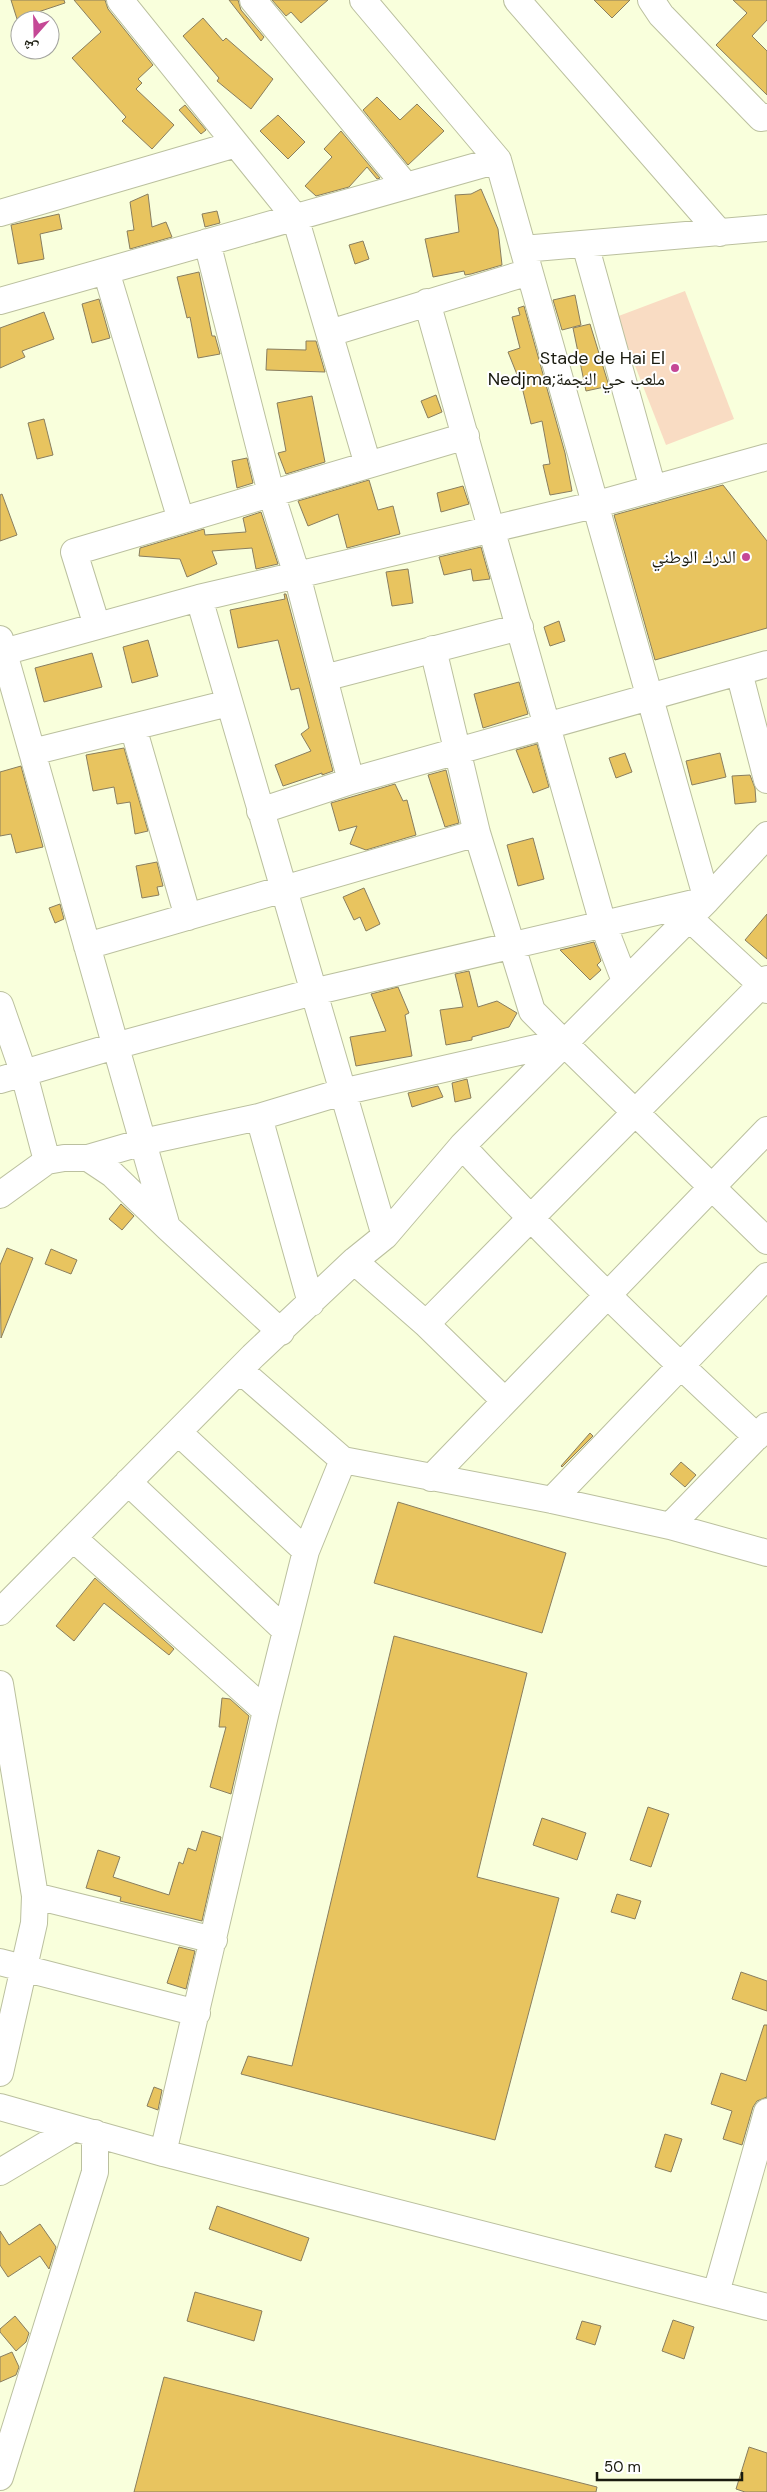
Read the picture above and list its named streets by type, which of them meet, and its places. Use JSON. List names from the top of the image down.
{
  "places": ["Stade de Hai El Nedjma;ملعب حي النجمة", "الدرك الوطني"],
  "scale_bar": "50 m",
  "north": "bottom"
}
